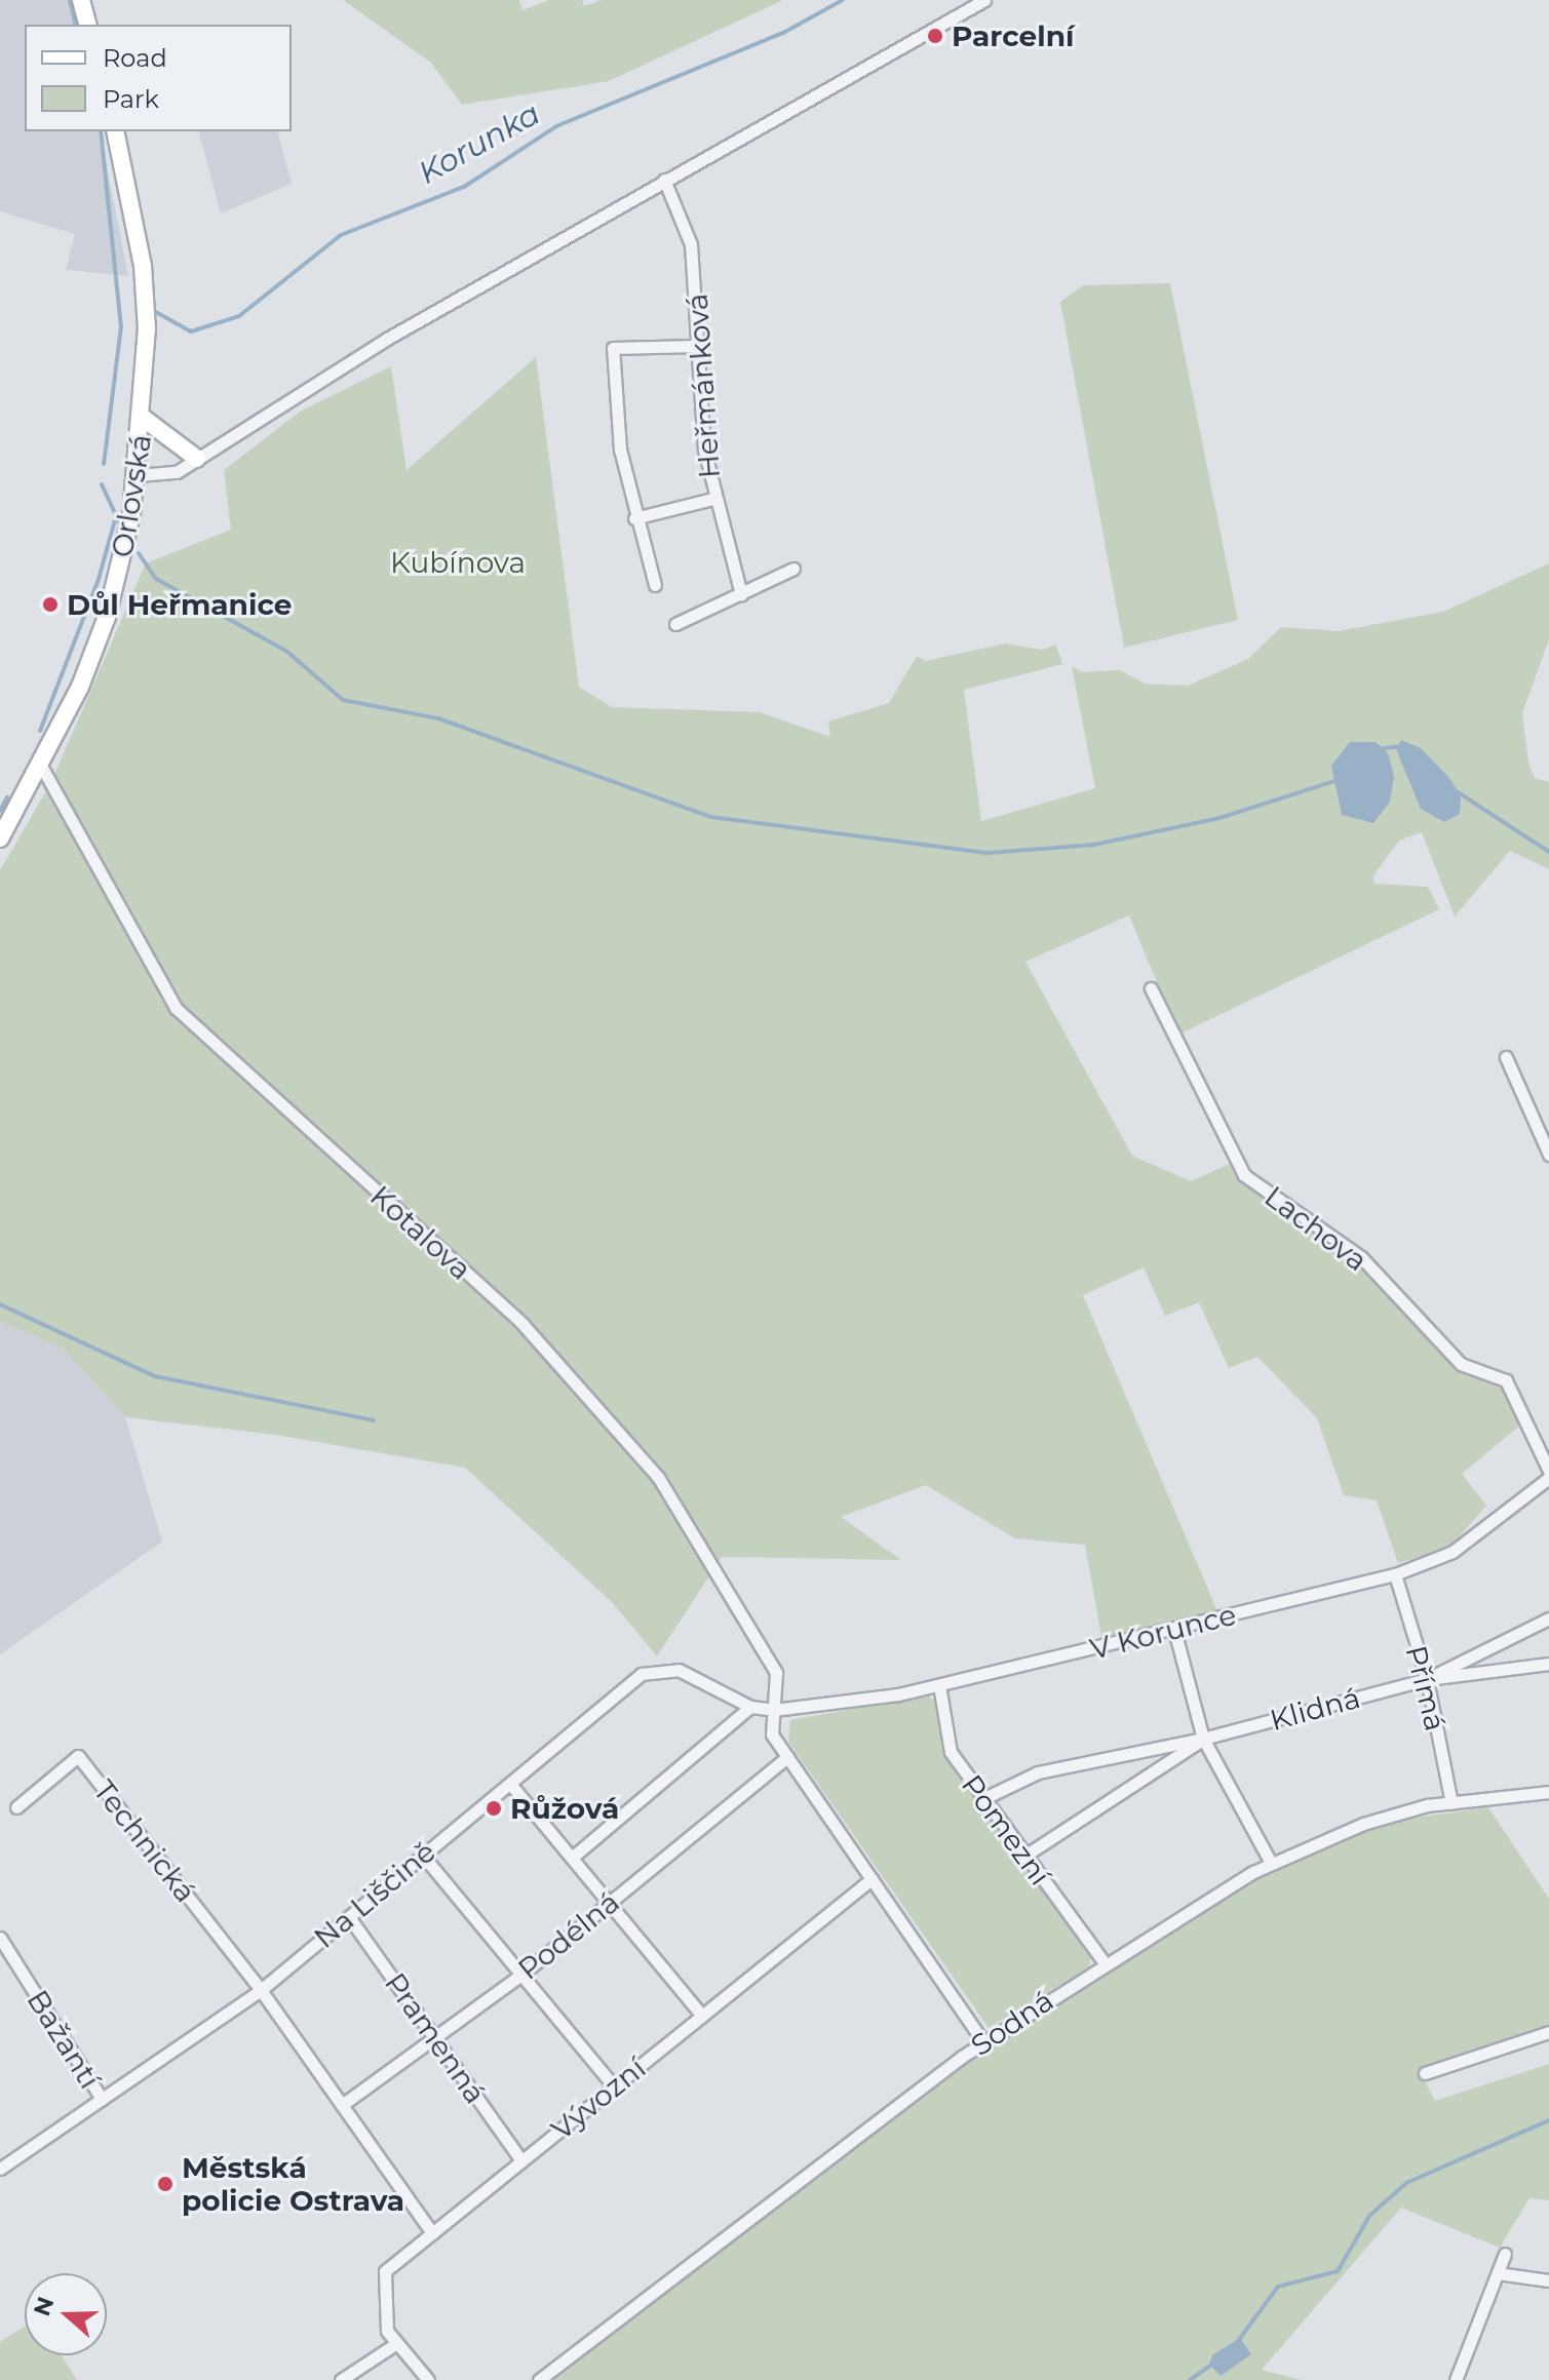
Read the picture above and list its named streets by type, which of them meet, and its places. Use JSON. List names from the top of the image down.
{
  "streets": {
    "main road": ["Orlovská"],
    "street": [
      "Heřmánková",
      "Lachova",
      "Kotalova",
      "V Korunce",
      "Přímá",
      "Klidná",
      "Pomezní",
      "Technická",
      "Na Liščině",
      "Podélná",
      "Sodná",
      "Pramenná",
      "Bažantí",
      "Vývozní"
    ]
  },
  "crossings": [
    ["Orlovská", "Kotalova"],
    ["Kotalova", "V Korunce"],
    ["V Korunce", "Přímá"],
    ["V Korunce", "Pomezní"],
    ["V Korunce", "Na Liščině"],
    ["Přímá", "Klidná"],
    ["Přímá", "Sodná"],
    ["Klidná", "Pomezní"],
    ["Pomezní", "Sodná"],
    ["Technická", "Na Liščině"],
    ["Na Liščině", "Pramenná"],
    ["Na Liščině", "Bažantí"],
    ["Podélná", "Pramenná"],
    ["Pramenná", "Vývozní"]
  ],
  "water": ["Korunka"],
  "parks": ["Kubínova"],
  "places": [
    "Parcelní",
    "Důl Heřmanice",
    "Růžová",
    "Městská policie Ostrava"
  ],
  "legend": ["Road", "Park"],
  "north": "left"
}
